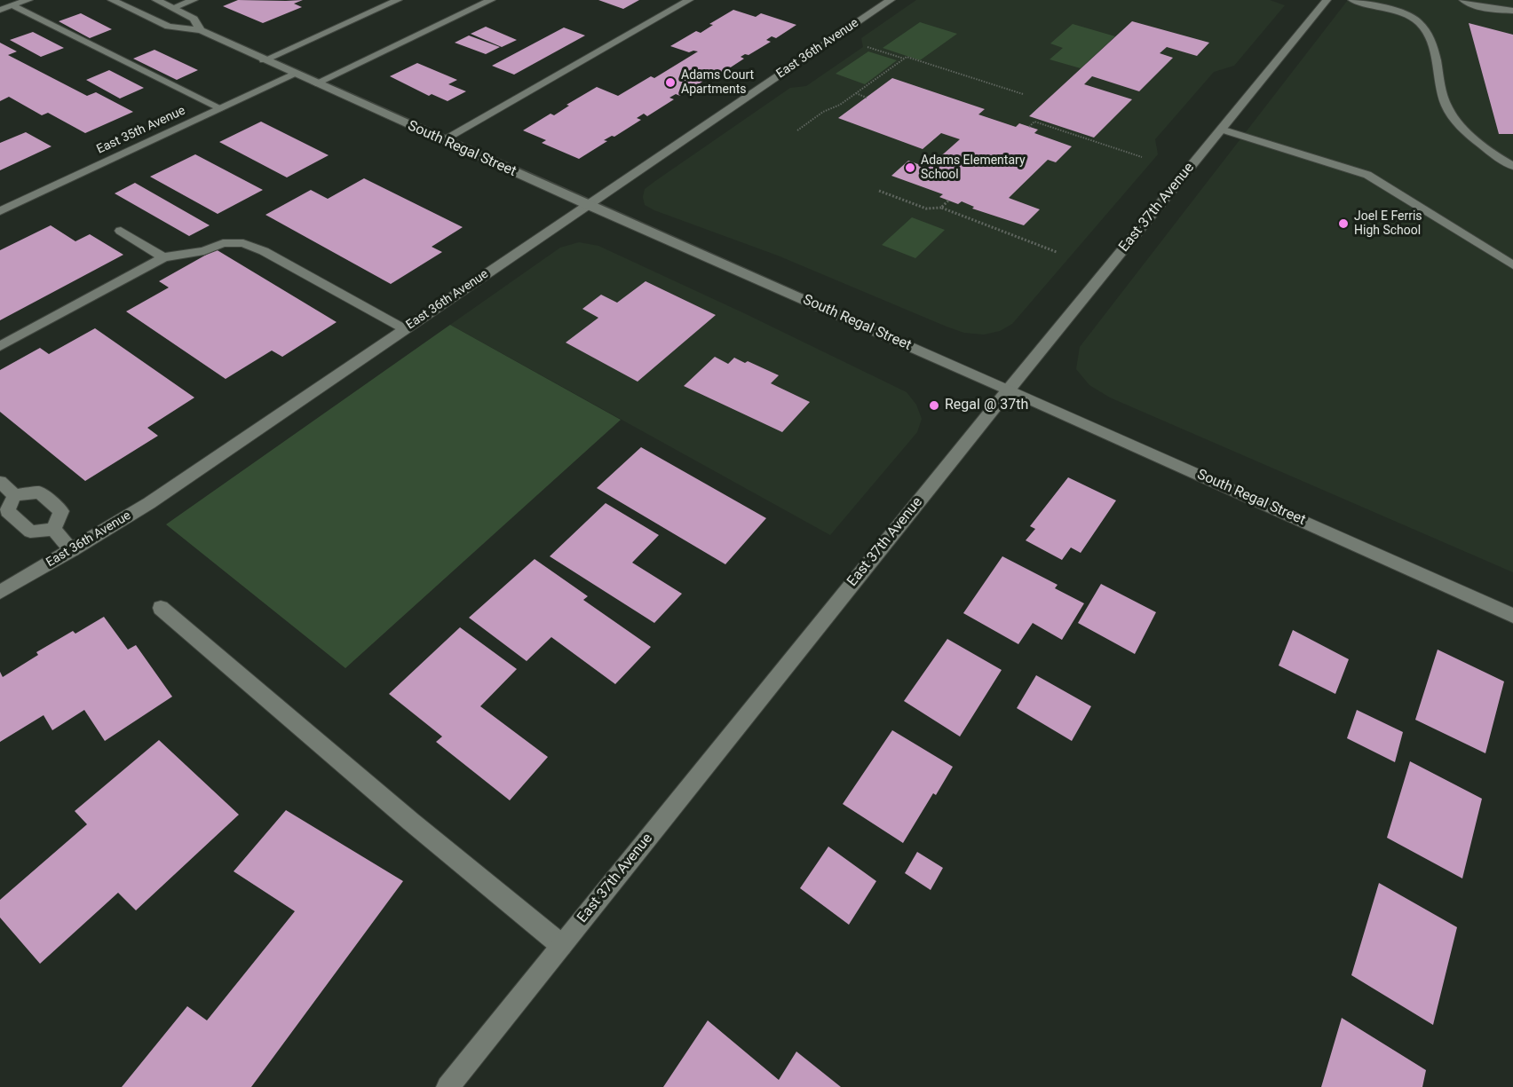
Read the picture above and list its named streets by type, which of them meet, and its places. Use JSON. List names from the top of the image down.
{
  "streets": {
    "street": [
      "East 36th Avenue",
      "East 35th Avenue",
      "South Regal Street",
      "East 37th Avenue"
    ]
  },
  "crossings": [
    ["East 36th Avenue", "South Regal Street"],
    ["East 35th Avenue", "South Regal Street"],
    ["South Regal Street", "East 37th Avenue"]
  ],
  "places": [
    "Adams Court Apartments",
    "Adams Elementary School",
    "Joel E Ferris High School",
    "Regal @ 37th"
  ]
}
